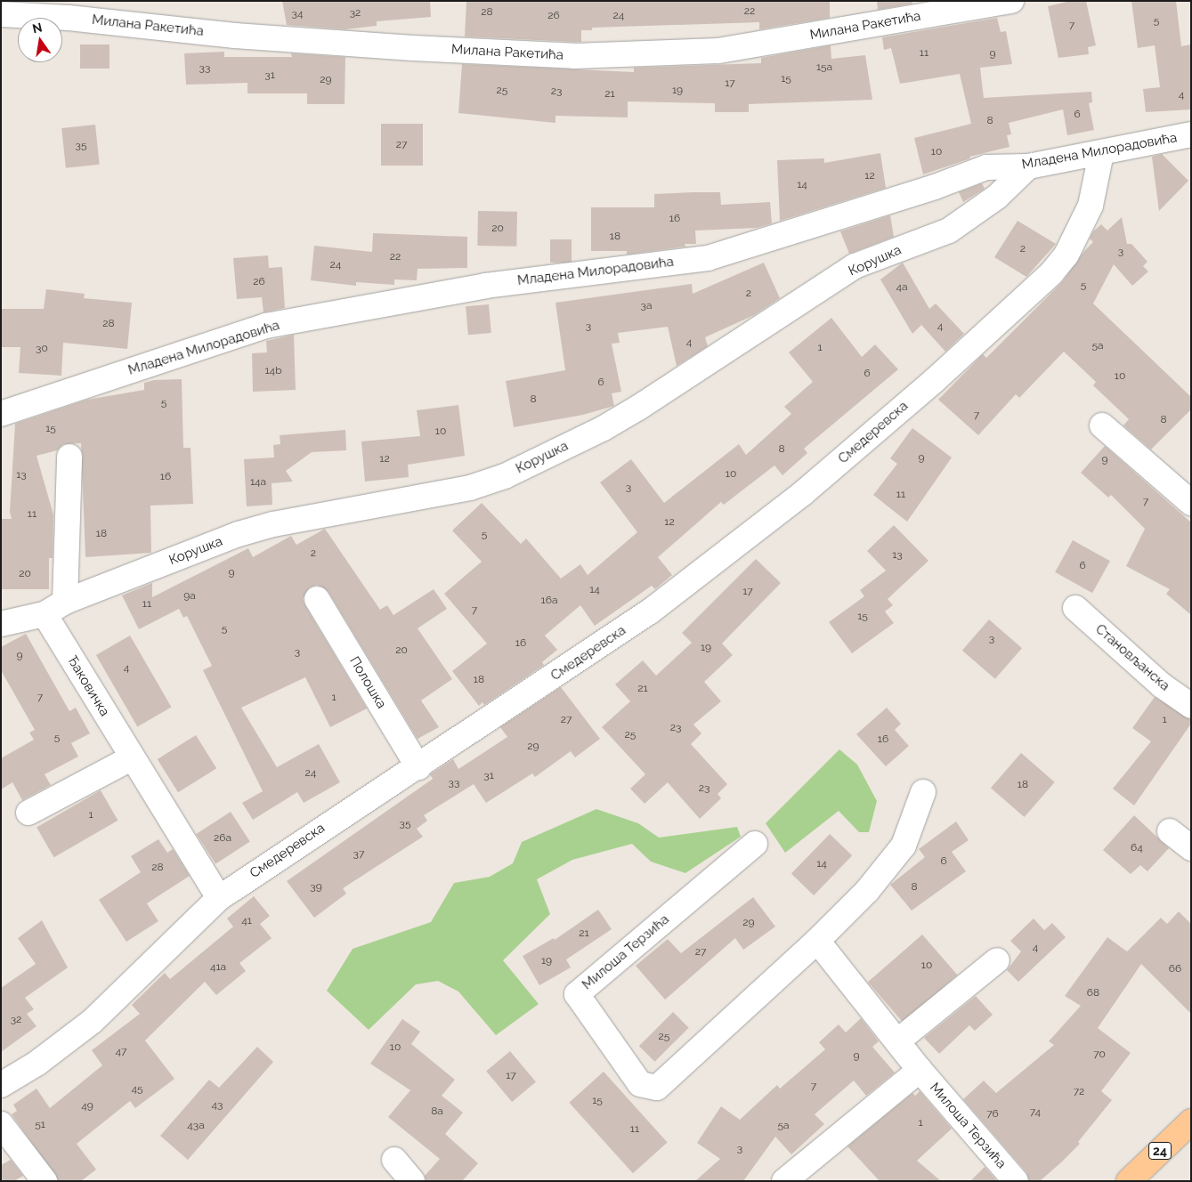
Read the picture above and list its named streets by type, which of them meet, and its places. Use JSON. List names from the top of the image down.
{
  "streets": {
    "main road": ["24"],
    "street": [
      "Милана Ракетића",
      "Младена Милорадовића",
      "Корушка",
      "Смедеревска",
      "Становљанска",
      "Полошка",
      "Ђаковичка",
      "Милоша Терзића"
    ]
  },
  "crossings": [
    ["Младена Милорадовића", "Корушка"],
    ["Младена Милорадовића", "Смедеревска"],
    ["Корушка", "Ђаковичка"],
    ["Смедеревска", "Полошка"],
    ["Смедеревска", "Ђаковичка"]
  ],
  "house_numbers": [
    "22",
    "28",
    "32",
    "34",
    "26",
    "24",
    "5",
    "7",
    "11",
    "9",
    "15a",
    "33",
    "31",
    "15",
    "29",
    "17",
    "25",
    "19",
    "23",
    "21",
    "4",
    "6",
    "8",
    "27",
    "35",
    "10",
    "12",
    "14",
    "16",
    "20",
    "18",
    "2",
    "3",
    "22",
    "24",
    "26",
    "5",
    "4a",
    "2",
    "3a",
    "28",
    "3",
    "4",
    "4",
    "5a",
    "1",
    "30",
    "14b",
    "6",
    "10",
    "6",
    "8",
    "5",
    "7",
    "8",
    "15",
    "10",
    "8",
    "9",
    "12",
    "9",
    "10",
    "13",
    "16",
    "14a",
    "3",
    "11",
    "7",
    "11",
    "12",
    "18",
    "5",
    "2",
    "13",
    "6",
    "9",
    "20",
    "14",
    "17",
    "9a",
    "16a",
    "11",
    "7",
    "15",
    "5",
    "3",
    "16",
    "19",
    "20",
    "3",
    "9",
    "4",
    "18",
    "21",
    "7",
    "1",
    "27",
    "1",
    "23",
    "25",
    "5",
    "16",
    "29",
    "24",
    "31",
    "33",
    "18",
    "23",
    "1",
    "35",
    "26a",
    "64",
    "37",
    "6",
    "14",
    "28",
    "39",
    "8",
    "41",
    "29",
    "21",
    "4",
    "27",
    "19",
    "10",
    "41a",
    "66",
    "68",
    "32",
    "25",
    "10",
    "47",
    "70",
    "9",
    "17",
    "7",
    "45",
    "72",
    "15",
    "43",
    "49",
    "8a",
    "74",
    "76",
    "1",
    "51",
    "43a",
    "5a",
    "11",
    "3"
  ],
  "north": "top"
}
